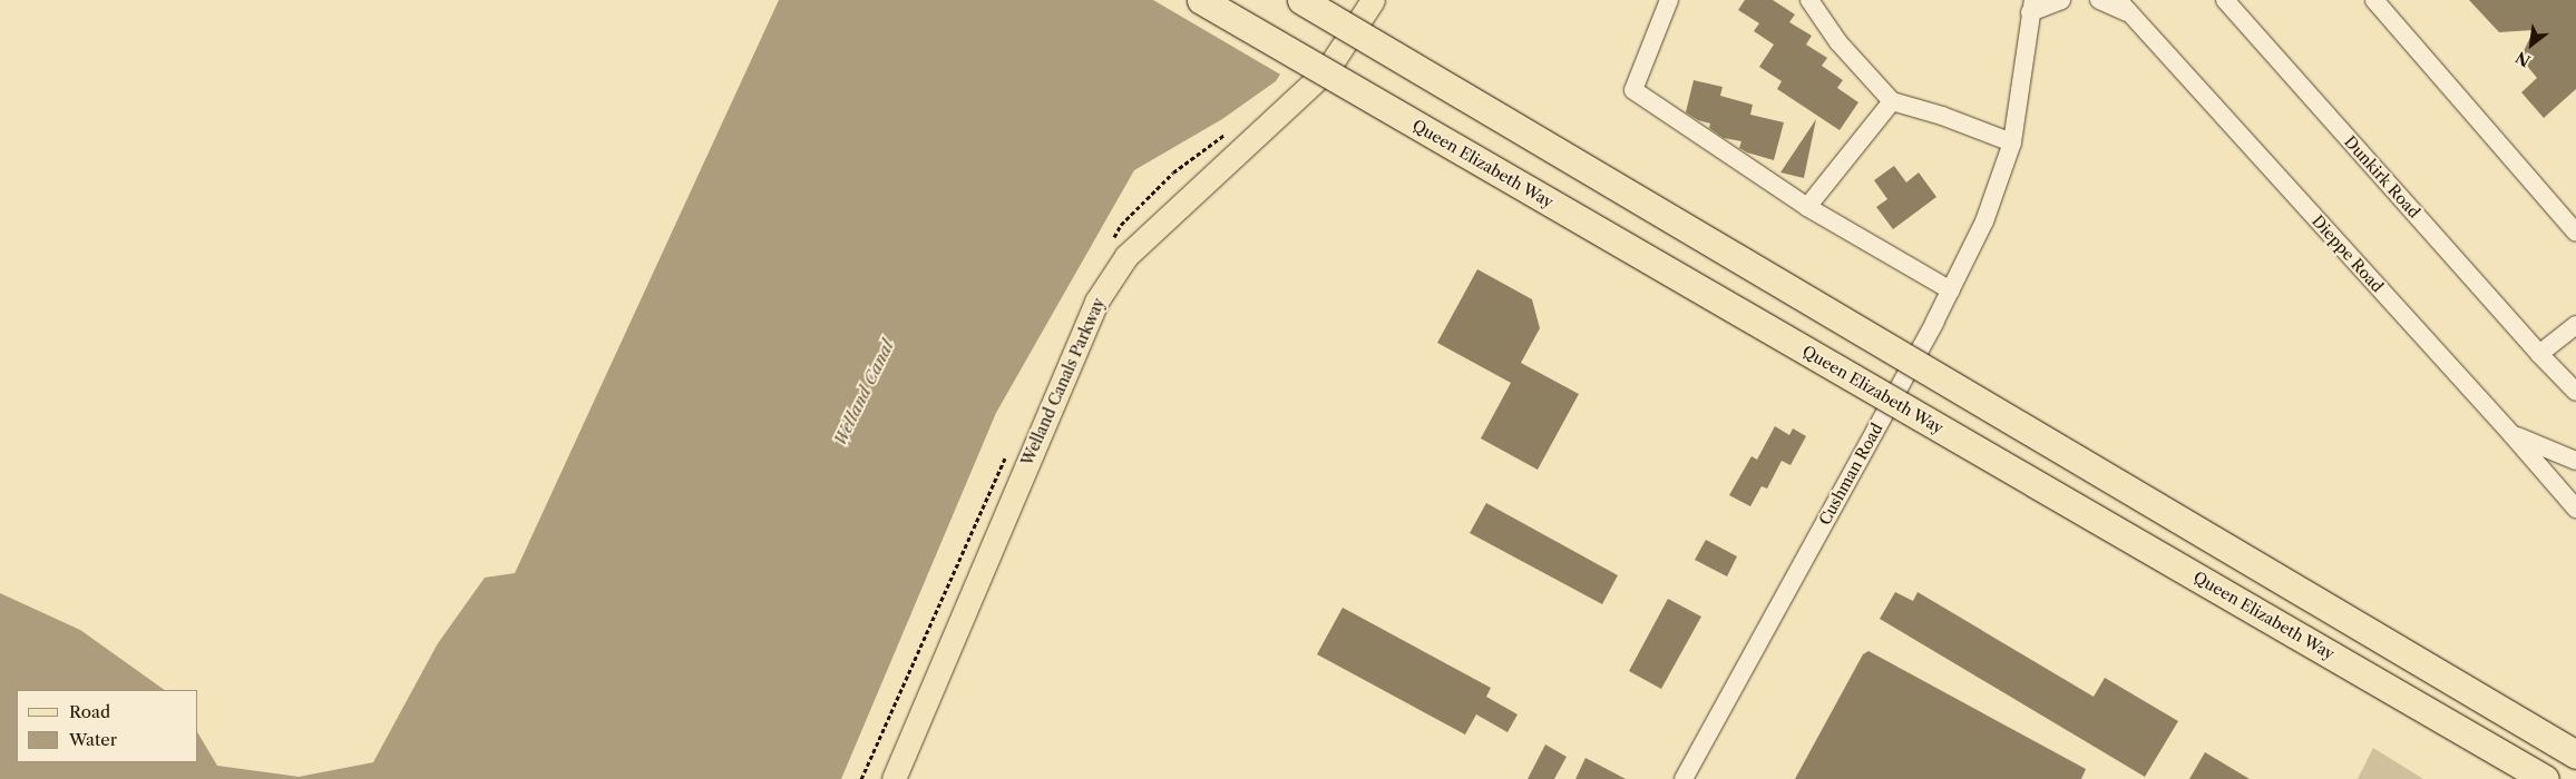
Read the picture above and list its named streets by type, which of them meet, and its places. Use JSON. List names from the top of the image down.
{
  "streets": {
    "highway": ["Queen Elizabeth Way"],
    "main road": ["Welland Canals Parkway"],
    "street": ["Dunkirk Road", "Dieppe Road", "Cushman Road"]
  },
  "water": ["Welland Canal"],
  "legend": ["Road", "Water"],
  "north": "bottom left"
}
